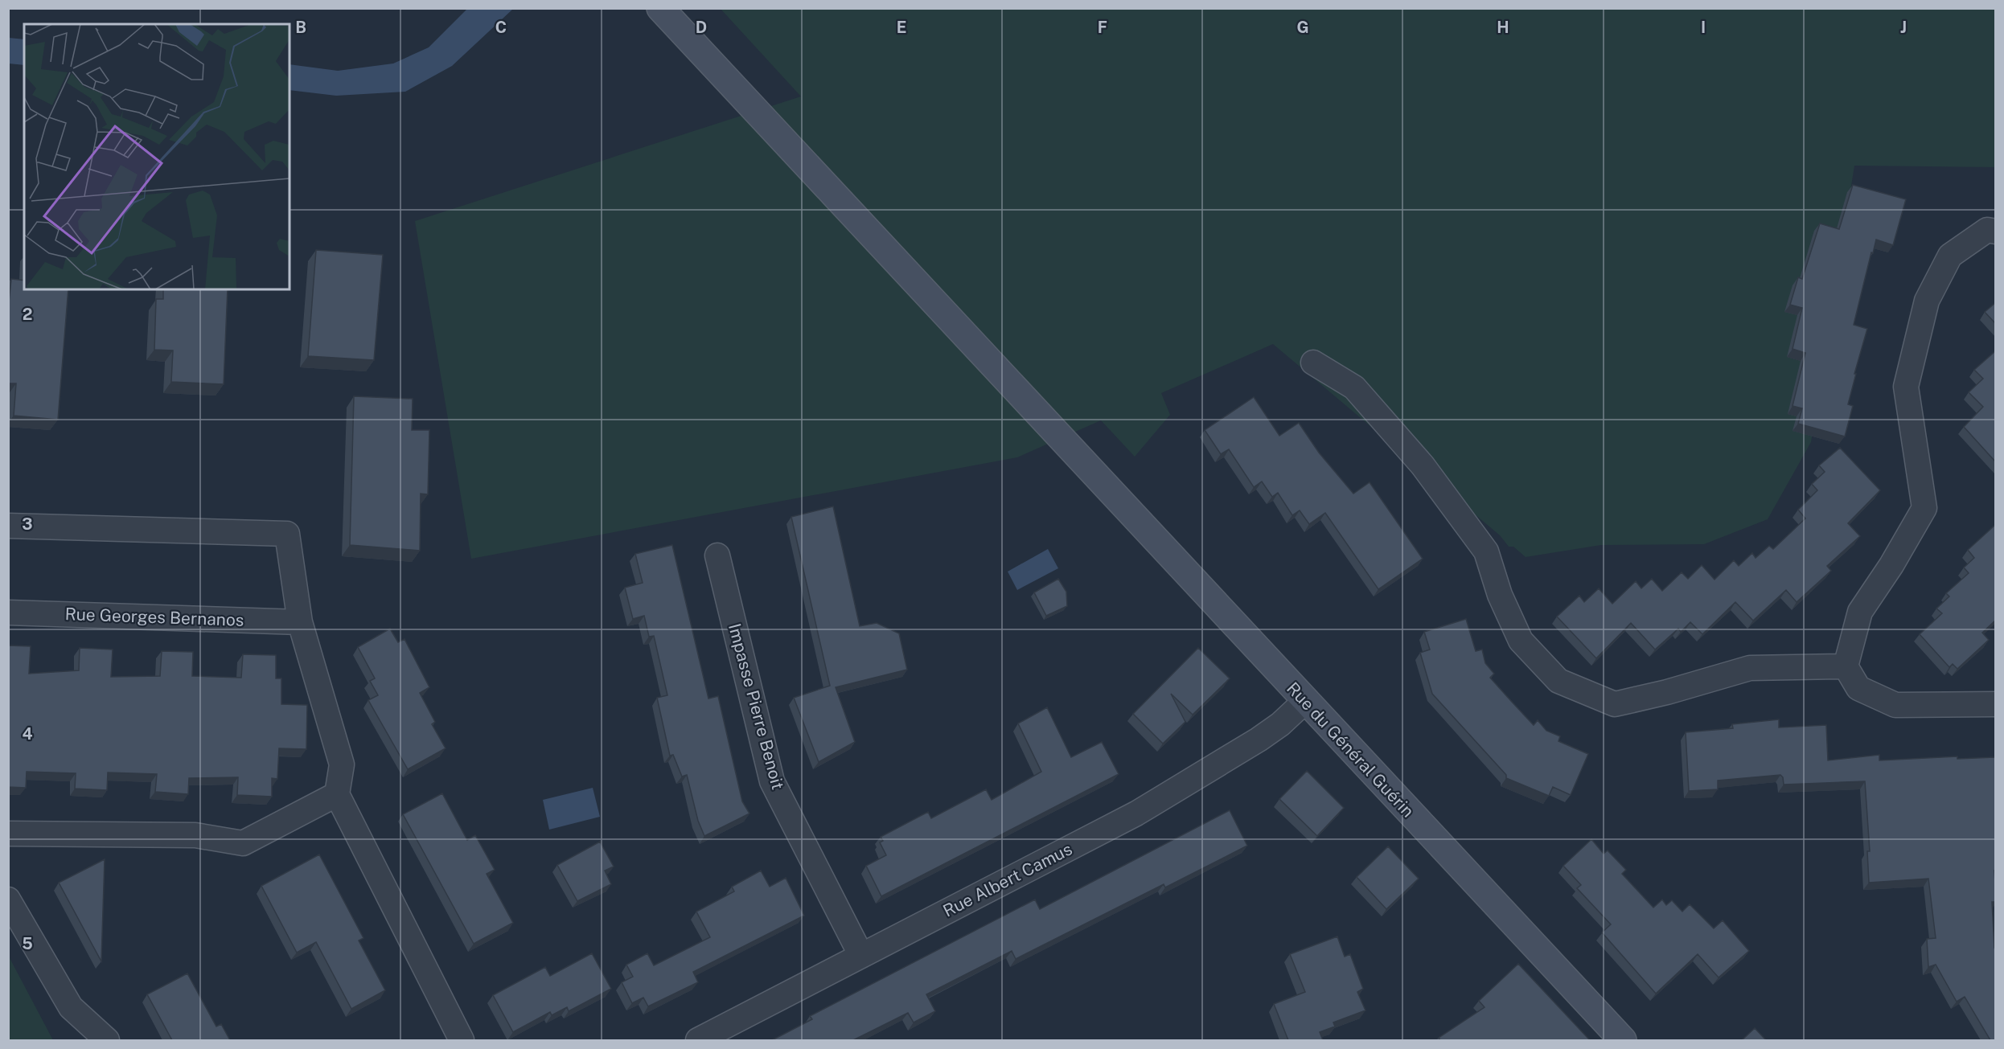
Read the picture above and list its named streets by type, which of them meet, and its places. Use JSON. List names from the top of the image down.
{
  "streets": {
    "main road": ["Rue du Général Guérin"],
    "street": ["Rue Georges Bernanos", "Impasse Pierre Benoit", "Rue Albert Camus"]
  },
  "crossings": [
    ["Impasse Pierre Benoit", "Rue Albert Camus"],
    ["Rue du Général Guérin", "Rue Albert Camus"]
  ],
  "grid": {
    "columns": [
      "B",
      "C",
      "D",
      "E",
      "F",
      "G",
      "H",
      "I",
      "J"
    ],
    "rows": [
      "2",
      "3",
      "4",
      "5"
    ]
  }
}
